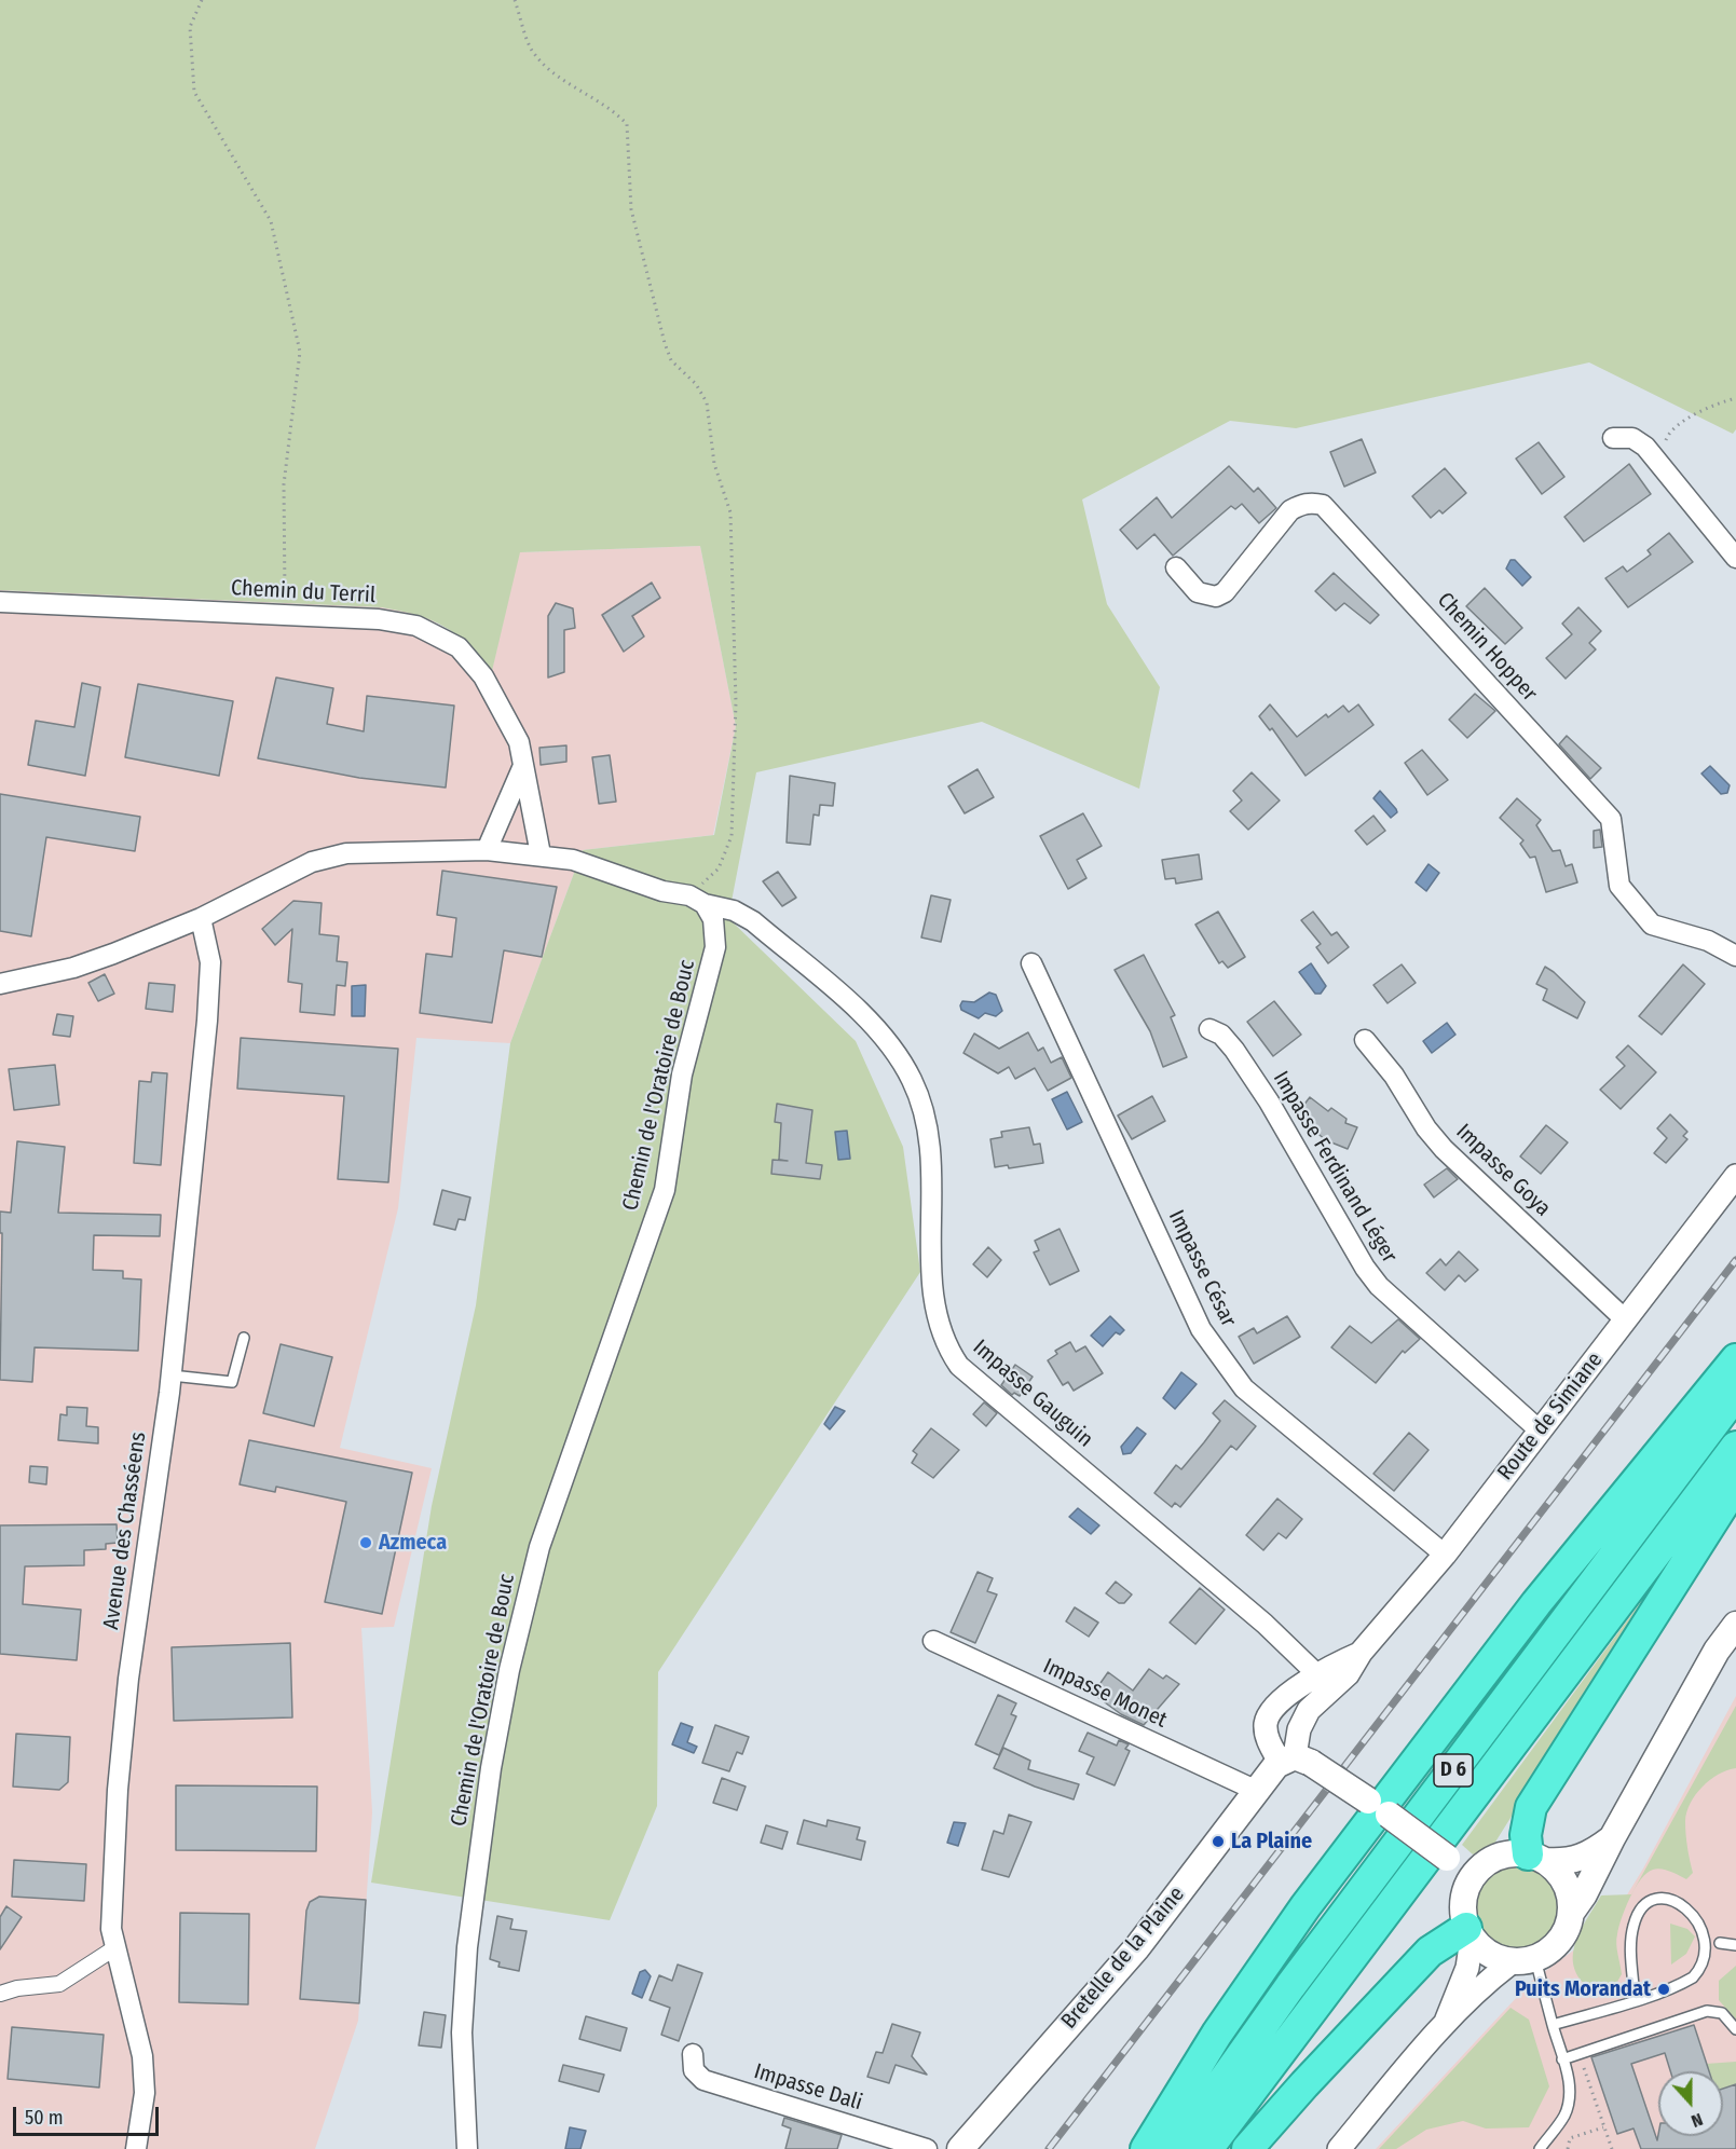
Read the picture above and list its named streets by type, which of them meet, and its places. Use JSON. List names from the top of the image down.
{
  "streets": {
    "highway": ["D 6"],
    "main road": ["Bretelle de la Plaine"],
    "street": [
      "Chemin du Terril",
      "Chemin Hopper",
      "Chemin de l'Oratoire de Bouc",
      "Impasse Ferdinand Léger",
      "Impasse Goya",
      "Impasse César",
      "Impasse Gauguin",
      "Route de Simiane",
      "Avenue des Chasséens",
      "Impasse Monet",
      "Impasse Dali"
    ]
  },
  "crossings": [
    ["Chemin de l'Oratoire de Bouc", "Impasse Gauguin"],
    ["Impasse Ferdinand Léger", "Route de Simiane"],
    ["Impasse Goya", "Route de Simiane"],
    ["Impasse César", "Route de Simiane"],
    ["Impasse Gauguin", "Route de Simiane"],
    ["Route de Simiane", "Bretelle de la Plaine"],
    ["Impasse Monet", "Bretelle de la Plaine"]
  ],
  "places": ["Azmeca", "La Plaine", "Puits Morandat"],
  "scale_bar": "50 m",
  "north": "bottom"
}
